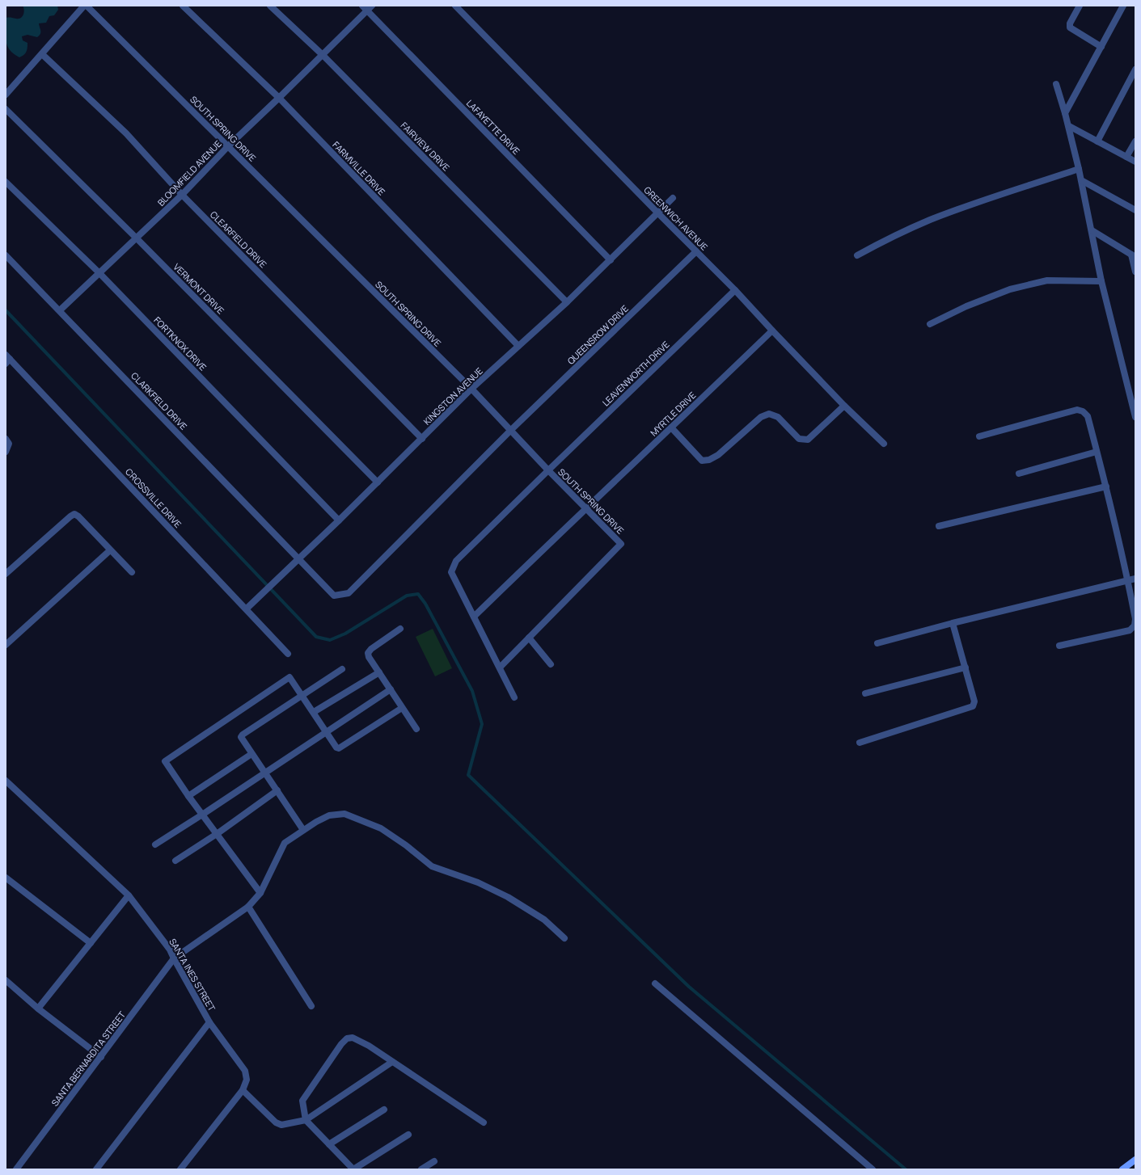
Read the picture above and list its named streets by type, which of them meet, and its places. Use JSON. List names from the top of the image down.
{
  "streets": {
    "street": [
      "LAFAYETTE DRIVE",
      "SOUTH SPRING DRIVE",
      "FAIRVIEW DRIVE",
      "FARMVILLE DRIVE",
      "BLOOMFIELD AVENUE",
      "GREENWICH AVENUE",
      "CLEARFIELD DRIVE",
      "VERMONT DRIVE",
      "QUEENSROW DRIVE",
      "FORTKNOX DRIVE",
      "LEAVENWORTH DRIVE",
      "KINGSTON AVENUE",
      "CLARKFIELD DRIVE",
      "MYRTLE DRIVE",
      "CROSSVILLE DRIVE",
      "SANTA INES STREET",
      "SANTA BERNARDITA STREET"
    ]
  },
  "crossings": [
    ["LAFAYETTE DRIVE", "BLOOMFIELD AVENUE"],
    ["LAFAYETTE DRIVE", "KINGSTON AVENUE"],
    ["SOUTH SPRING DRIVE", "BLOOMFIELD AVENUE"],
    ["SOUTH SPRING DRIVE", "QUEENSROW DRIVE"],
    ["SOUTH SPRING DRIVE", "LEAVENWORTH DRIVE"],
    ["SOUTH SPRING DRIVE", "KINGSTON AVENUE"],
    ["SOUTH SPRING DRIVE", "MYRTLE DRIVE"],
    ["FAIRVIEW DRIVE", "BLOOMFIELD AVENUE"],
    ["FAIRVIEW DRIVE", "KINGSTON AVENUE"],
    ["FARMVILLE DRIVE", "BLOOMFIELD AVENUE"],
    ["FARMVILLE DRIVE", "KINGSTON AVENUE"],
    ["BLOOMFIELD AVENUE", "CLEARFIELD DRIVE"],
    ["BLOOMFIELD AVENUE", "VERMONT DRIVE"],
    ["BLOOMFIELD AVENUE", "FORTKNOX DRIVE"],
    ["BLOOMFIELD AVENUE", "CLARKFIELD DRIVE"],
    ["GREENWICH AVENUE", "QUEENSROW DRIVE"],
    ["GREENWICH AVENUE", "LEAVENWORTH DRIVE"],
    ["GREENWICH AVENUE", "KINGSTON AVENUE"],
    ["GREENWICH AVENUE", "MYRTLE DRIVE"],
    ["CLEARFIELD DRIVE", "KINGSTON AVENUE"],
    ["VERMONT DRIVE", "KINGSTON AVENUE"],
    ["QUEENSROW DRIVE", "KINGSTON AVENUE"],
    ["QUEENSROW DRIVE", "CLARKFIELD DRIVE"],
    ["FORTKNOX DRIVE", "KINGSTON AVENUE"],
    ["LEAVENWORTH DRIVE", "MYRTLE DRIVE"],
    ["KINGSTON AVENUE", "CLARKFIELD DRIVE"],
    ["KINGSTON AVENUE", "CROSSVILLE DRIVE"],
    ["SANTA INES STREET", "SANTA BERNARDITA STREET"]
  ]
}
